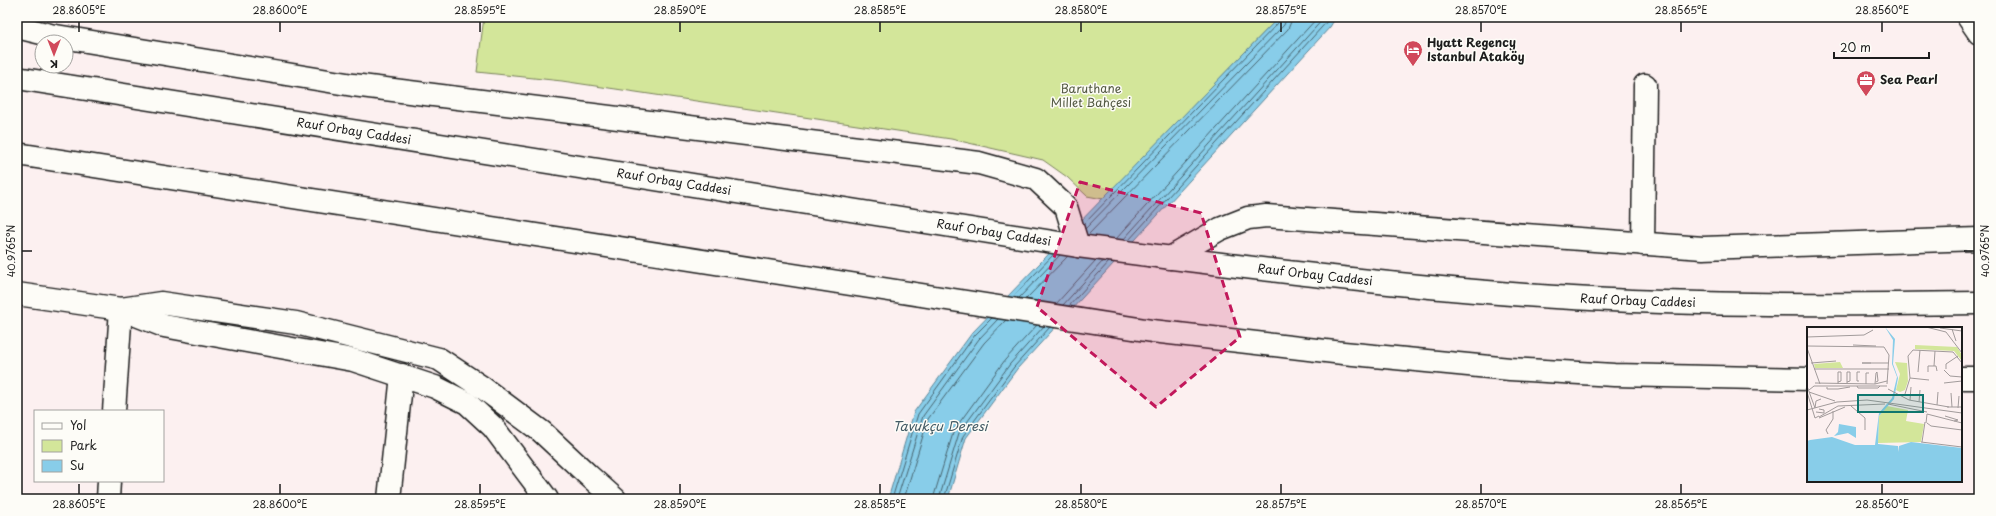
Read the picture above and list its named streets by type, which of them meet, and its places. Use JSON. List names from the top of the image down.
{
  "streets": {
    "main road": ["Rauf Orbay Caddesi"]
  },
  "water": ["Tavukçu Deresi"],
  "parks": ["Baruthane Millet Bahçesi"],
  "places": {
    "hotel": ["Hyatt Regency Istanbul Ataköy"],
    "office": ["Sea Pearl"]
  },
  "legend": ["Yol", "Park", "Su"],
  "scale_bar": "20 m",
  "north": "bottom",
  "coordinates": [
    "28.8605°E",
    "28.8600°E",
    "28.8595°E",
    "28.8590°E",
    "28.8585°E",
    "28.8580°E",
    "28.8575°E",
    "28.8570°E",
    "28.8565°E",
    "28.8560°E",
    "40.9765°N"
  ]
}
